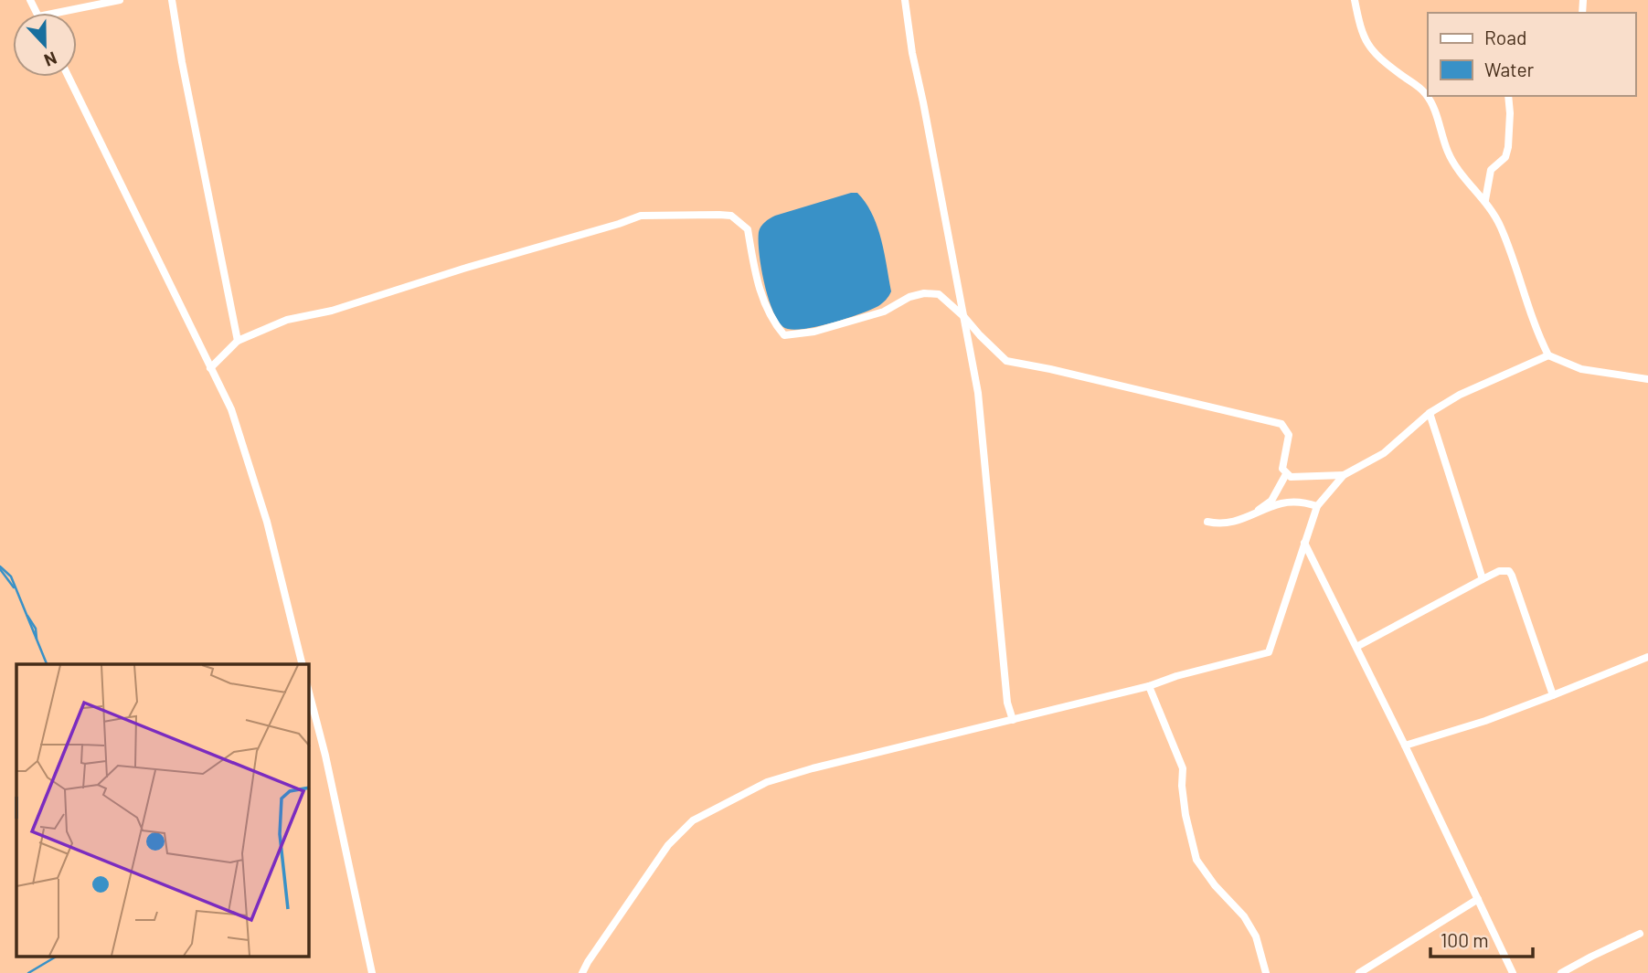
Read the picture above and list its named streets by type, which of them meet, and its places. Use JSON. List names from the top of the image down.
{
  "legend": ["Road", "Water"],
  "scale_bar": "100 m",
  "north": "bottom"
}
